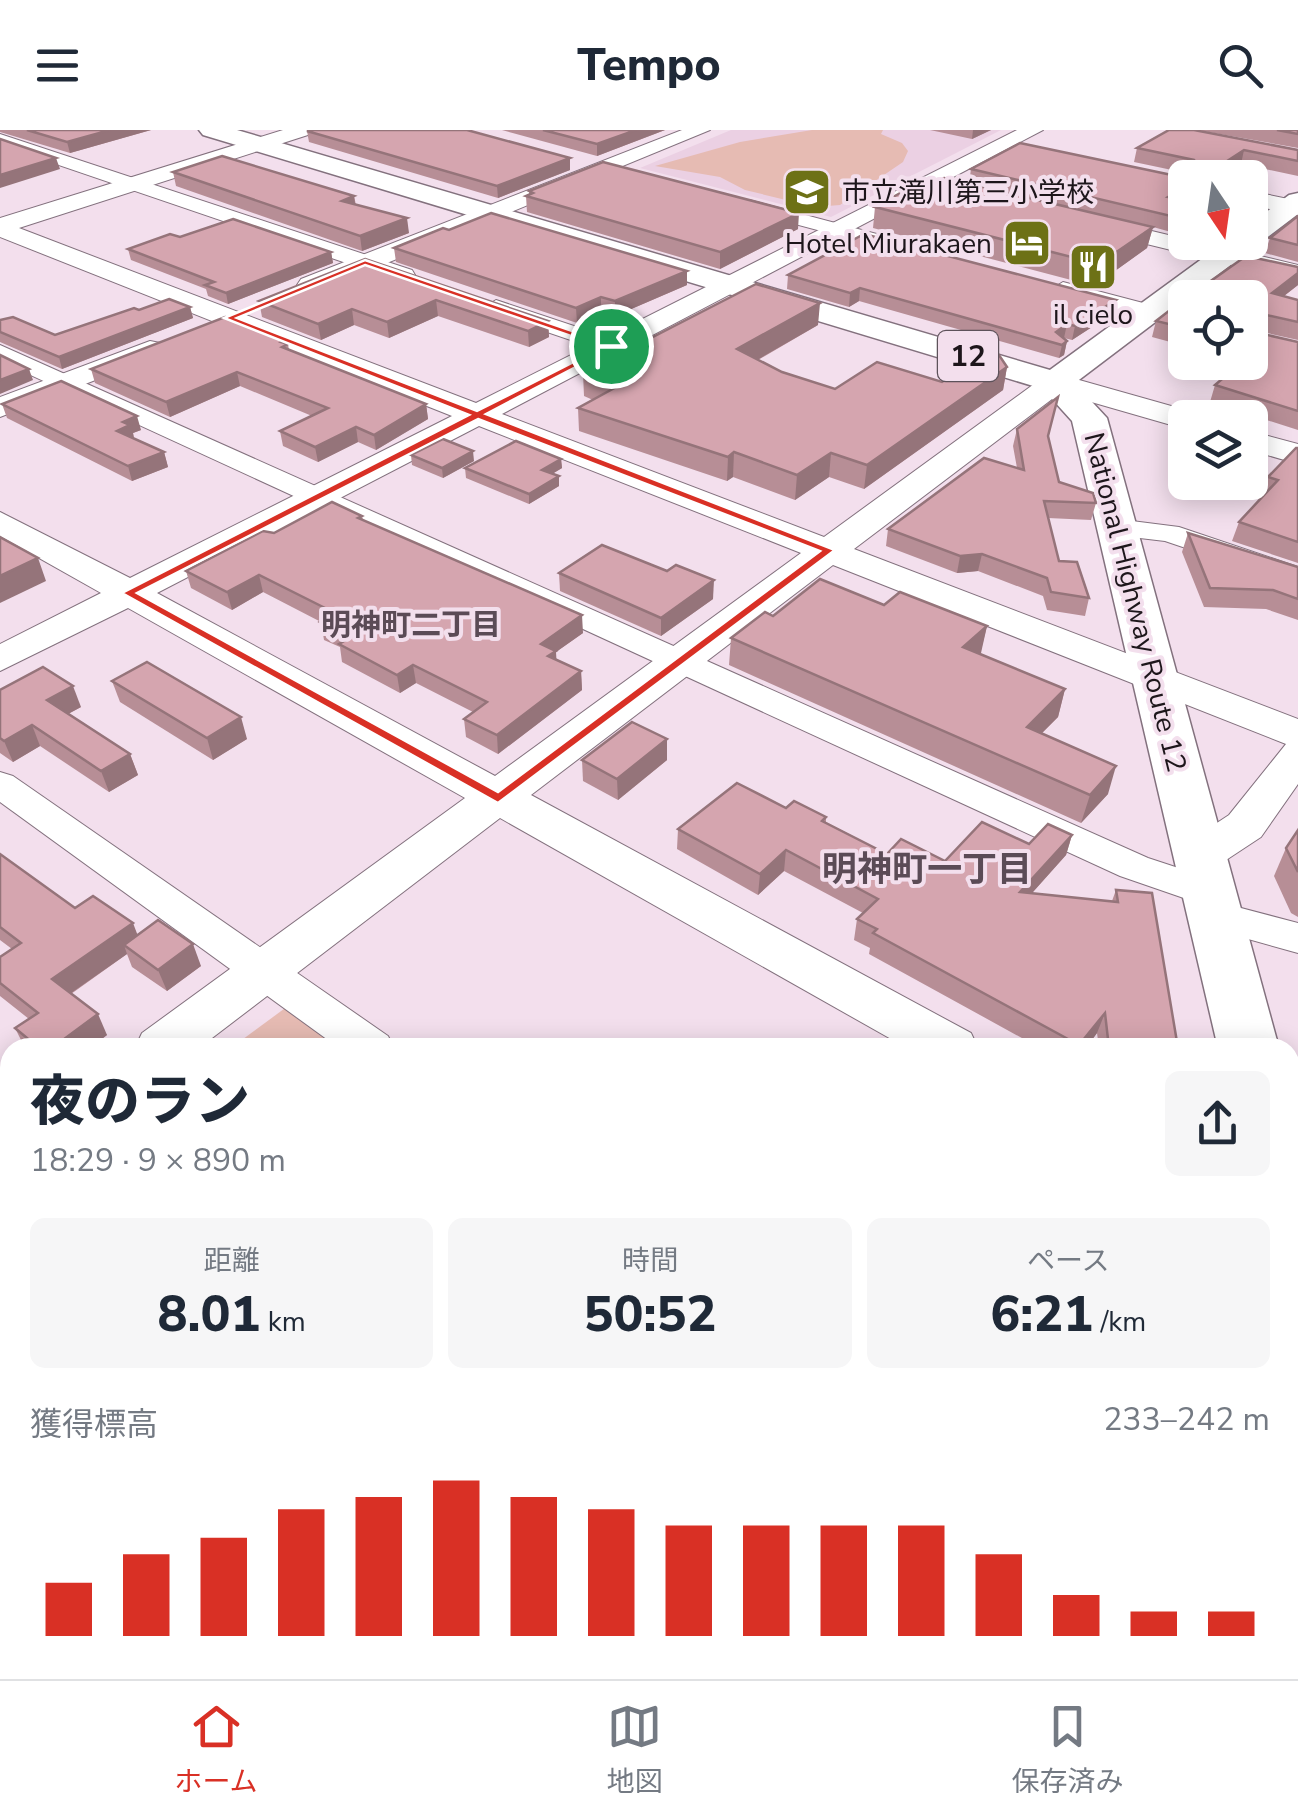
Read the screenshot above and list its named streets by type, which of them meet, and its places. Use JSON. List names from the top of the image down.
{
  "streets": {
    "main road": ["12", "National Highway Route 12"]
  },
  "crossings": [
    ["12", "National Highway Route 12"]
  ],
  "districts": ["明神町二丁目", "明神町一丁目"],
  "places": {
    "school or university": ["市立滝川第三小学校"],
    "hotel": ["Hotel Miurakaen"],
    "restaurant": ["il cielo"]
  },
  "north": "bottom",
  "page": {
    "header": "Tempo",
    "heading": ["夜のラン", "18:29 · 9 × 890 m"],
    "stats": [
      ["距離", "8.01 km"],
      ["時間", "50:52"],
      ["ペース", "6:21 /km"]
    ],
    "chart": ["獲得標高", "233–242 m"],
    "tabs": ["ホーム", "地図", "保存済み"]
  }
}
